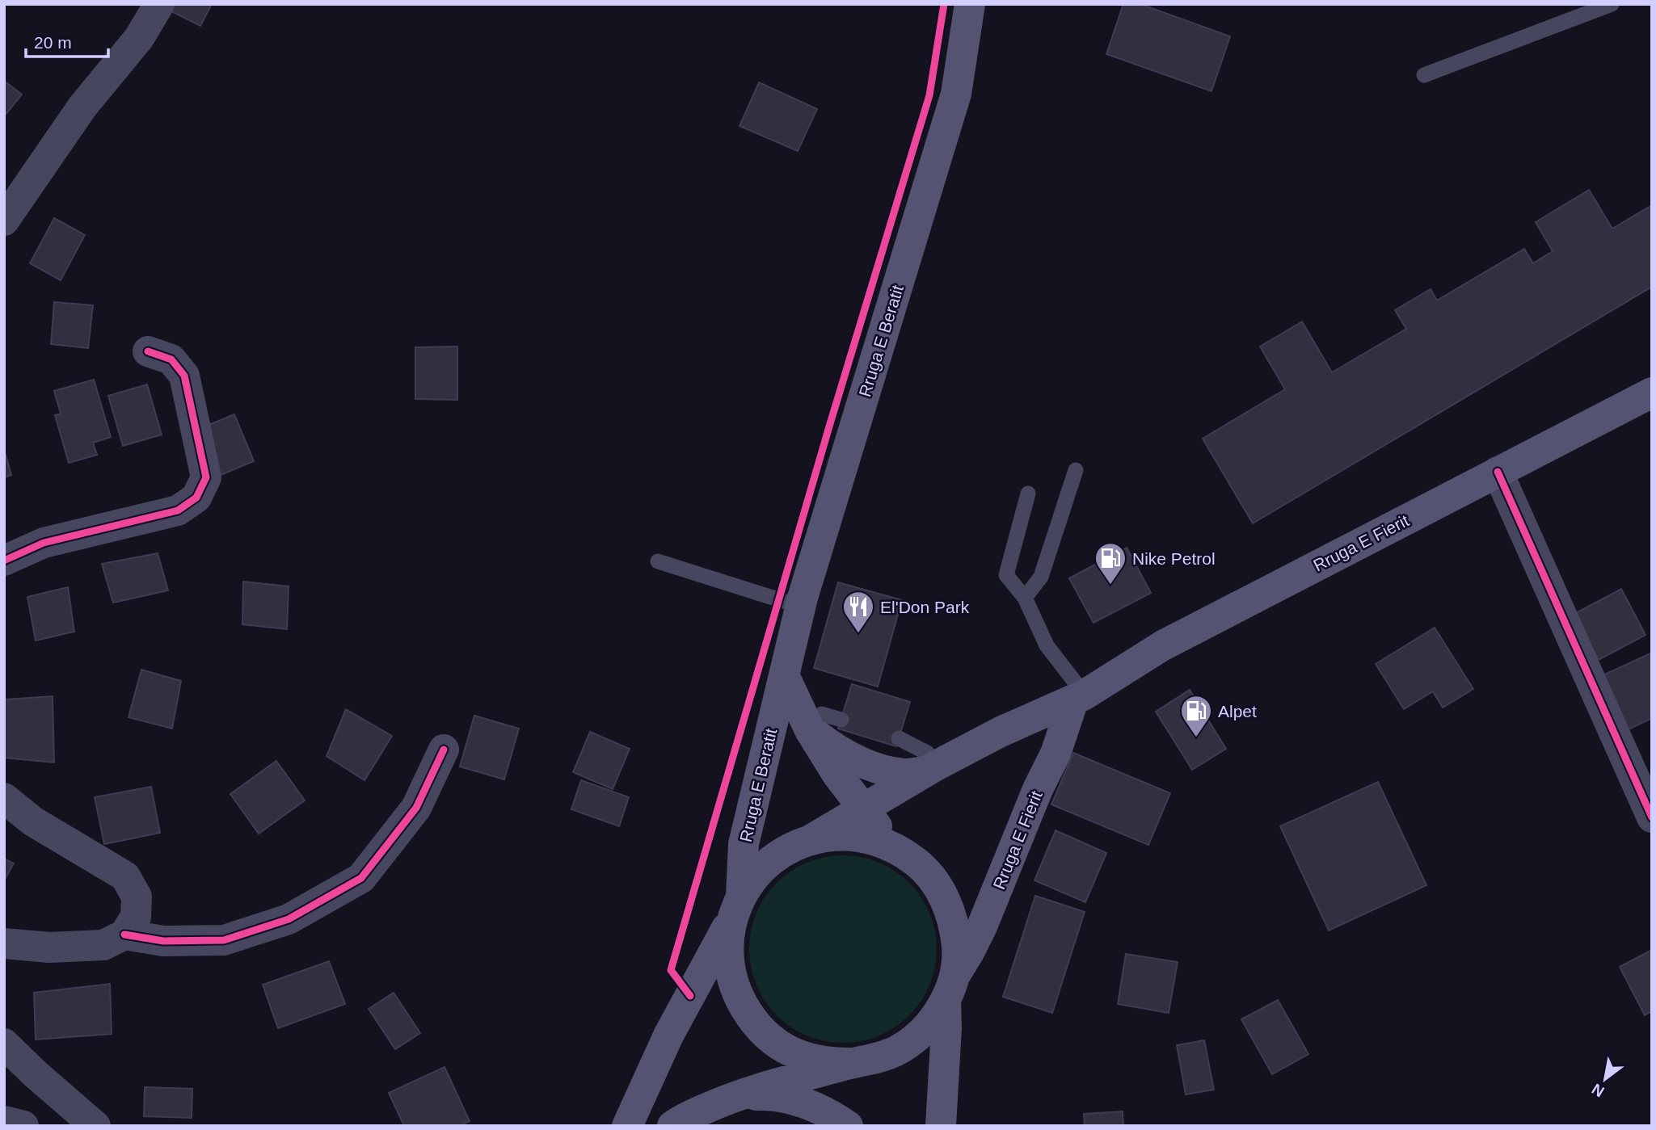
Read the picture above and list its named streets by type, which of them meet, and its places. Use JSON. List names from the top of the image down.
{
  "streets": {
    "main road": ["Rruga E Beratit", "Rruga E Fierit"]
  },
  "places": {
    "fuel station": ["Nike Petrol", "Alpet"],
    "restaurant": ["El'Don Park"]
  },
  "scale_bar": "20 m",
  "north": "bottom left"
}
